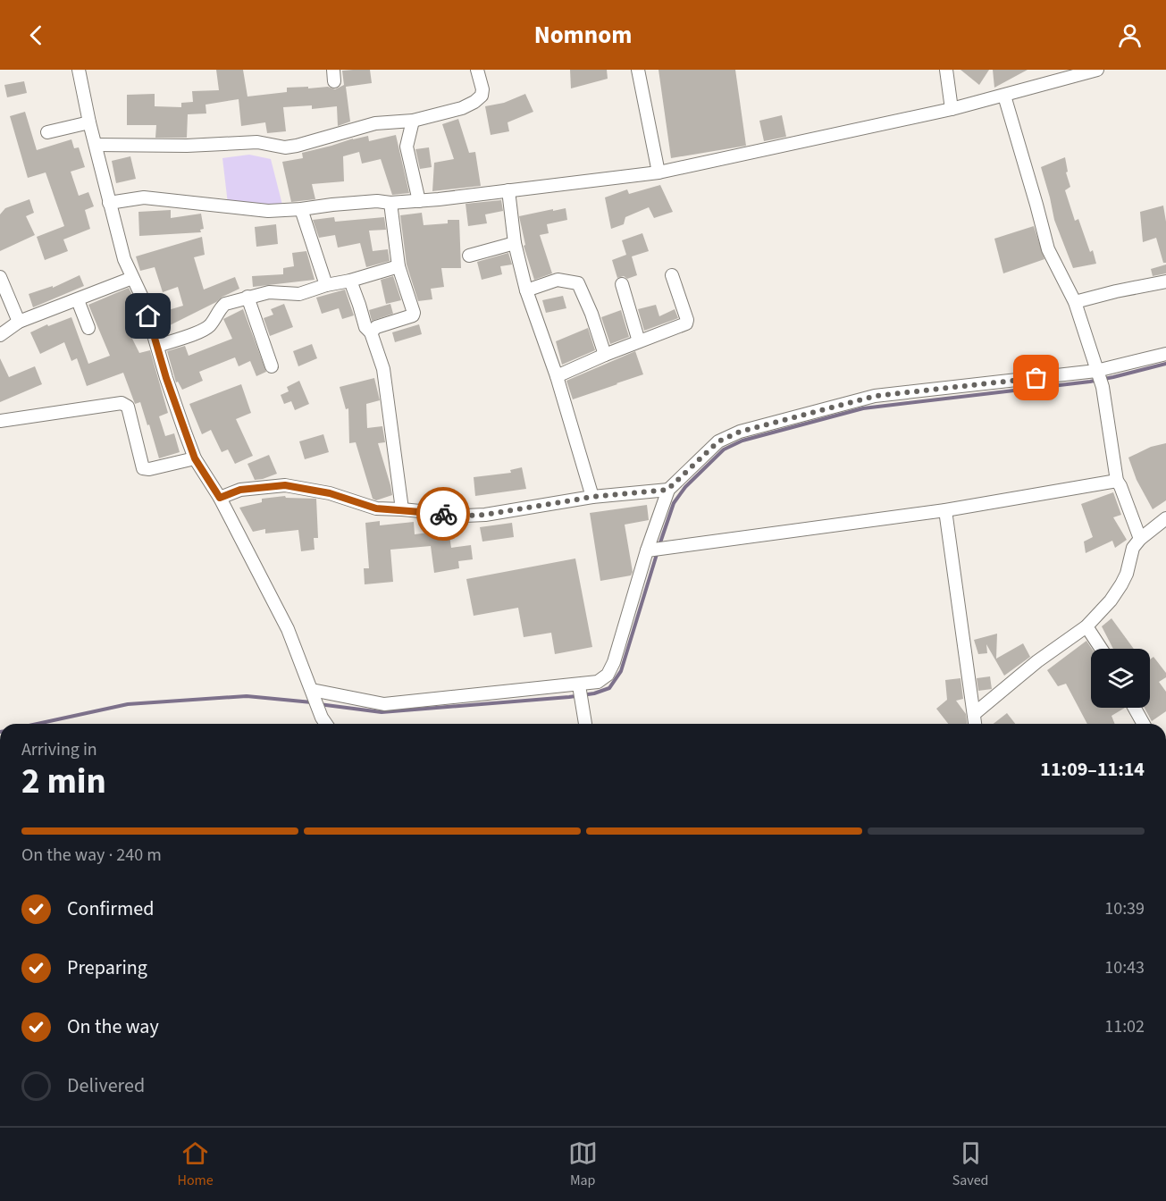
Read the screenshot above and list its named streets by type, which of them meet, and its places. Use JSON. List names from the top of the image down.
{
  "page": {
    "header": "Nomnom",
    "heading": ["2 min", "Arriving in", "11:09–11:14"],
    "bar": "On the way · 240 m",
    "list": [
      ["Confirmed", "10:39"],
      ["Preparing", "10:43"],
      ["On the way", "11:02"],
      "Delivered"
    ],
    "tabs": ["Home", "Map", "Saved"]
  }
}
